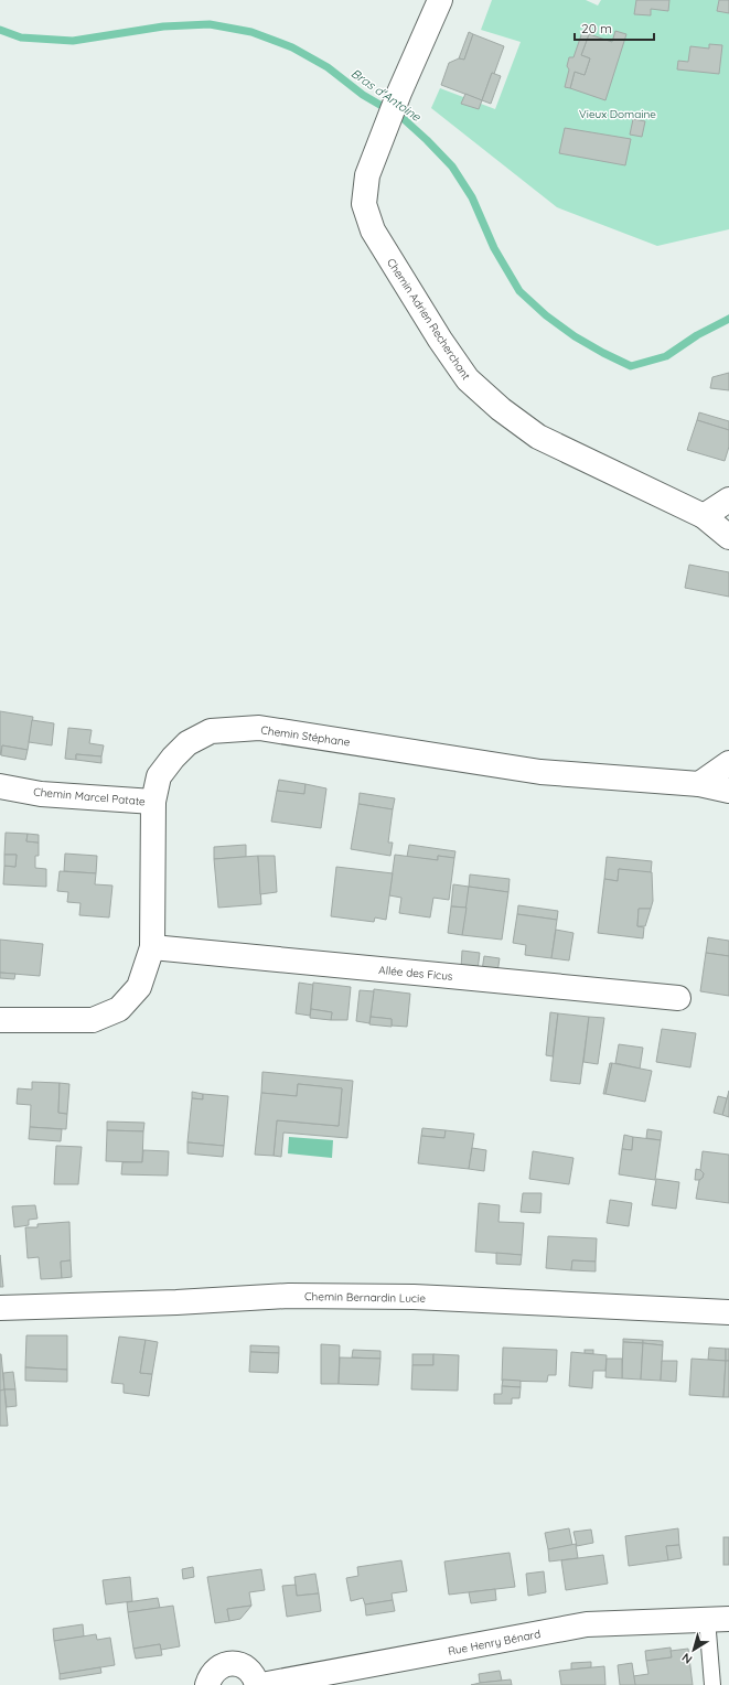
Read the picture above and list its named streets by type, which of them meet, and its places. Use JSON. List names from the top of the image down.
{
  "streets": {
    "street": [
      "Chemin Adrien Recherchant",
      "Chemin Stéphane",
      "Chemin Marcel Patate",
      "Allée des Ficus",
      "Chemin Bernardin Lucie",
      "Rue Henry Bénard"
    ]
  },
  "crossings": [
    ["Chemin Stéphane", "Chemin Marcel Patate"],
    ["Chemin Stéphane", "Allée des Ficus"]
  ],
  "water": ["Bras d'Antoine"],
  "parks": ["Vieux Domaine"],
  "scale_bar": "20 m",
  "north": "bottom left"
}
